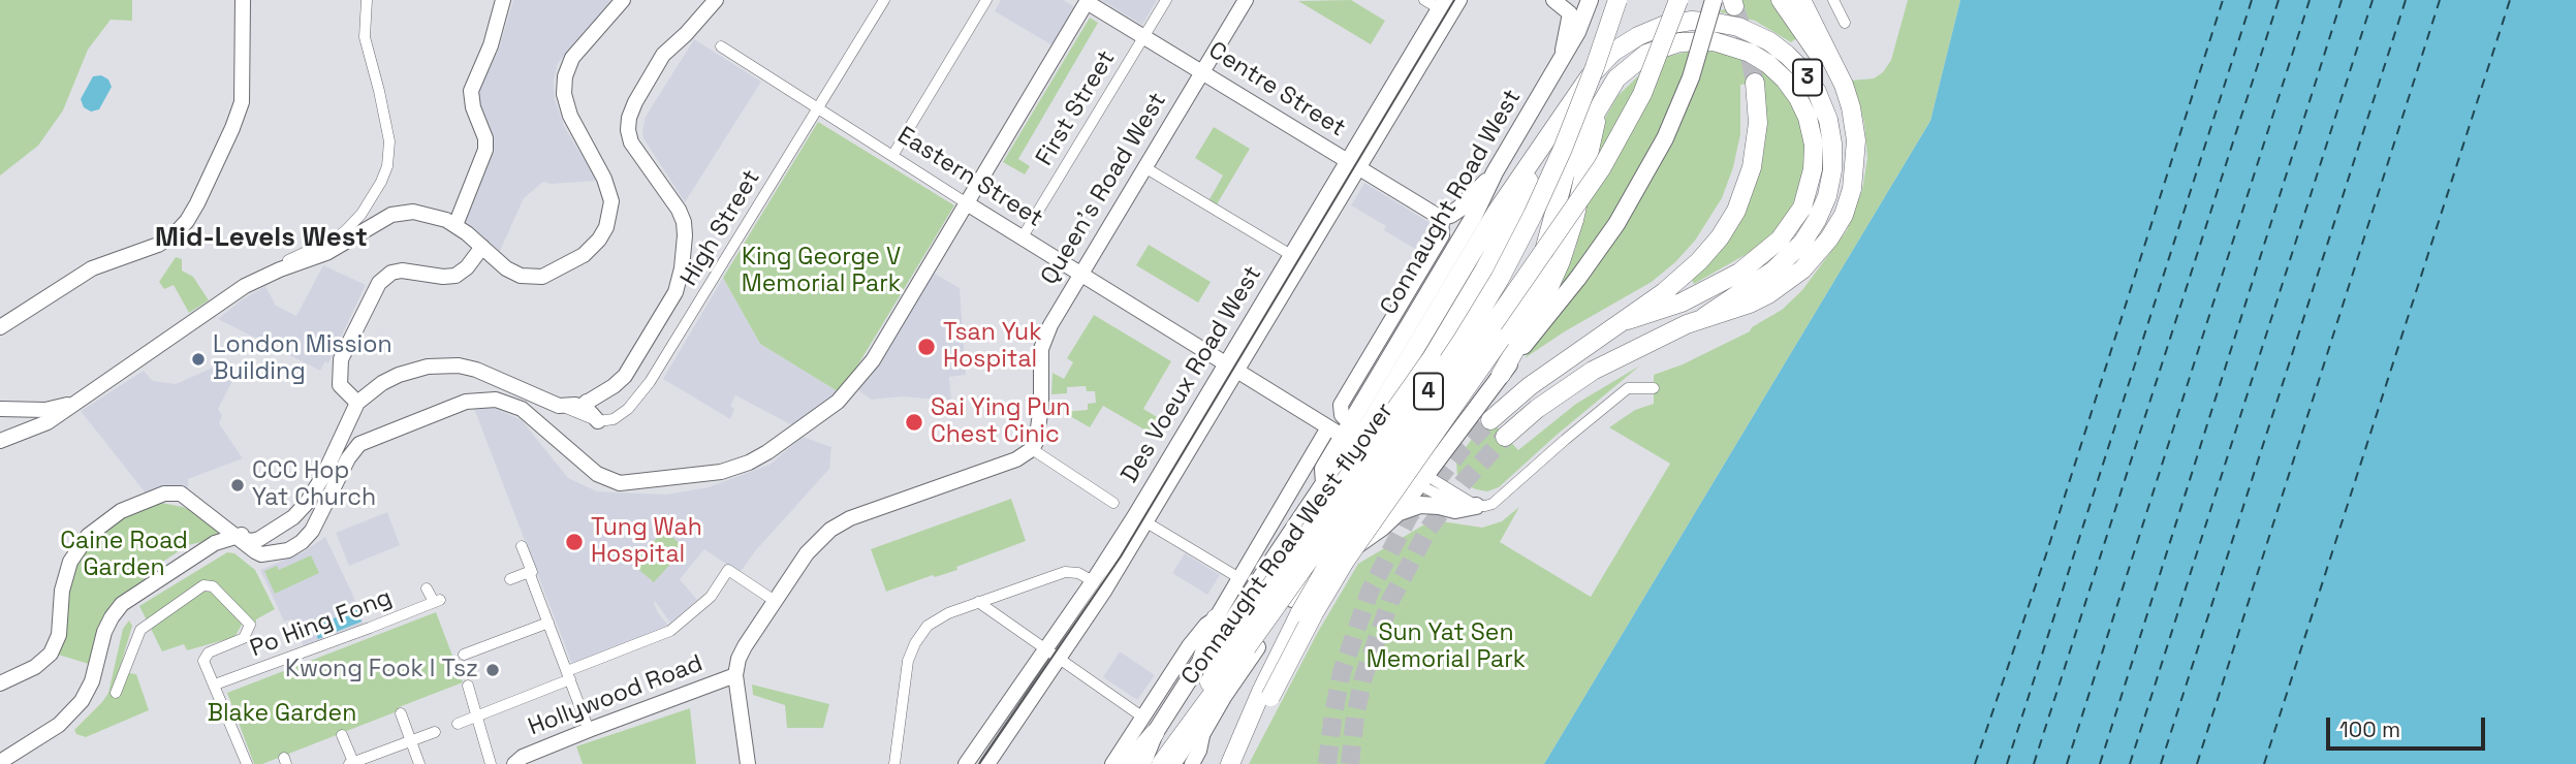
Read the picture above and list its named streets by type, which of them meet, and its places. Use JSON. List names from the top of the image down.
{
  "streets": {
    "highway": ["3", "4", "Connaught Road West flyover"],
    "main road": [
      "Centre Street",
      "Eastern Street",
      "Queen's Road West",
      "Connaught Road West",
      "Des Voeux Road West",
      "Hollywood Road"
    ],
    "street": ["First Street", "High Street", "Po Hing Fong"]
  },
  "crossings": [
    ["Centre Street", "First Street"],
    ["Centre Street", "Queen's Road West"],
    ["Centre Street", "Connaught Road West"],
    ["Centre Street", "Des Voeux Road West"],
    ["First Street", "Eastern Street"],
    ["Eastern Street", "Queen's Road West"],
    ["Eastern Street", "Connaught Road West"],
    ["Eastern Street", "High Street"],
    ["Eastern Street", "Des Voeux Road West"]
  ],
  "districts": ["Mid-Levels West"],
  "parks": [
    "King George V Memorial Park",
    "Caine Road Garden",
    "Sun Yat Sen Memorial Park",
    "Blake Garden"
  ],
  "places": [
    "Tsan Yuk Hospital",
    "London Mission Building",
    "Sai Ying Pun Chest Cinic",
    "CCC Hop Yat Church",
    "Tung Wah Hospital",
    "Kwong Fook I Tsz"
  ],
  "scale_bar": "100 m"
}
